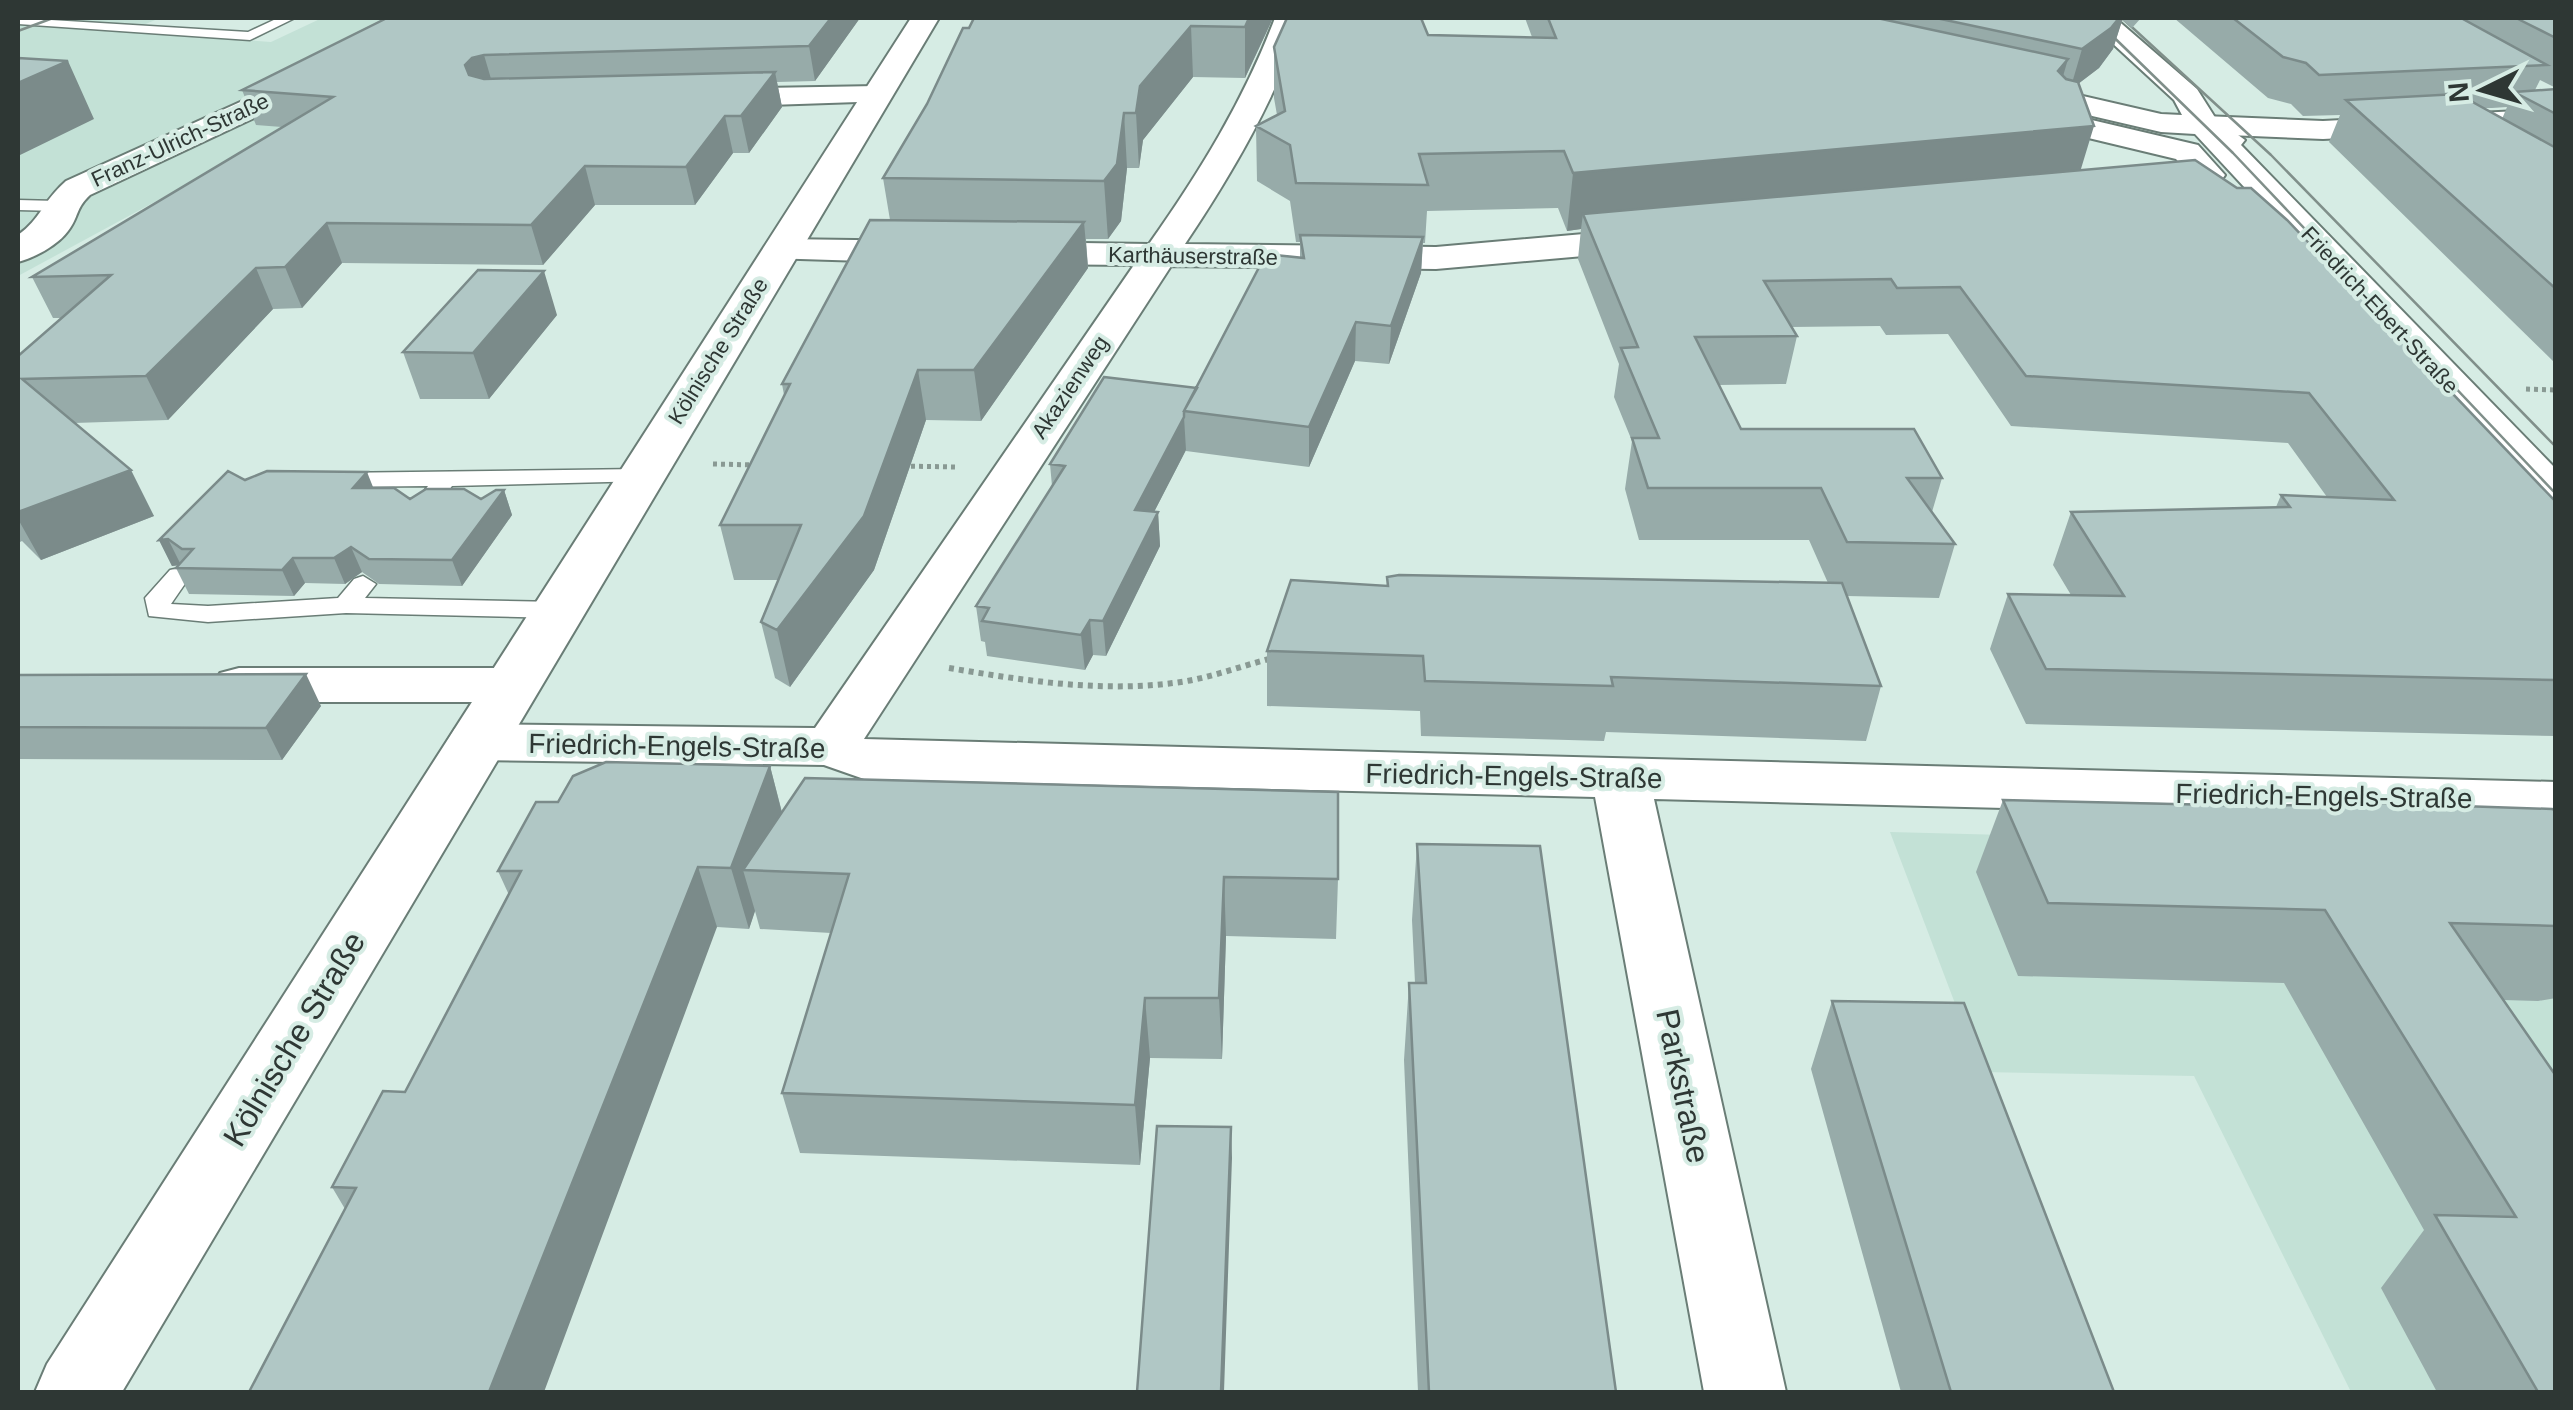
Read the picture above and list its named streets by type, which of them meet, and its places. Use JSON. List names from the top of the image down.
{
  "streets": {
    "street": [
      "Franz-Ulrich-Straße",
      "Karthäuserstraße",
      "Friedrich-Ebert-Straße",
      "Kölnische Straße",
      "Akazienweg",
      "Friedrich-Engels-Straße",
      "Parkstraße"
    ]
  },
  "crossings": [
    ["Karthäuserstraße", "Kölnische Straße"],
    ["Karthäuserstraße", "Akazienweg"],
    ["Kölnische Straße", "Friedrich-Engels-Straße"],
    ["Akazienweg", "Friedrich-Engels-Straße"],
    ["Friedrich-Engels-Straße", "Parkstraße"]
  ],
  "north": "left"
}
